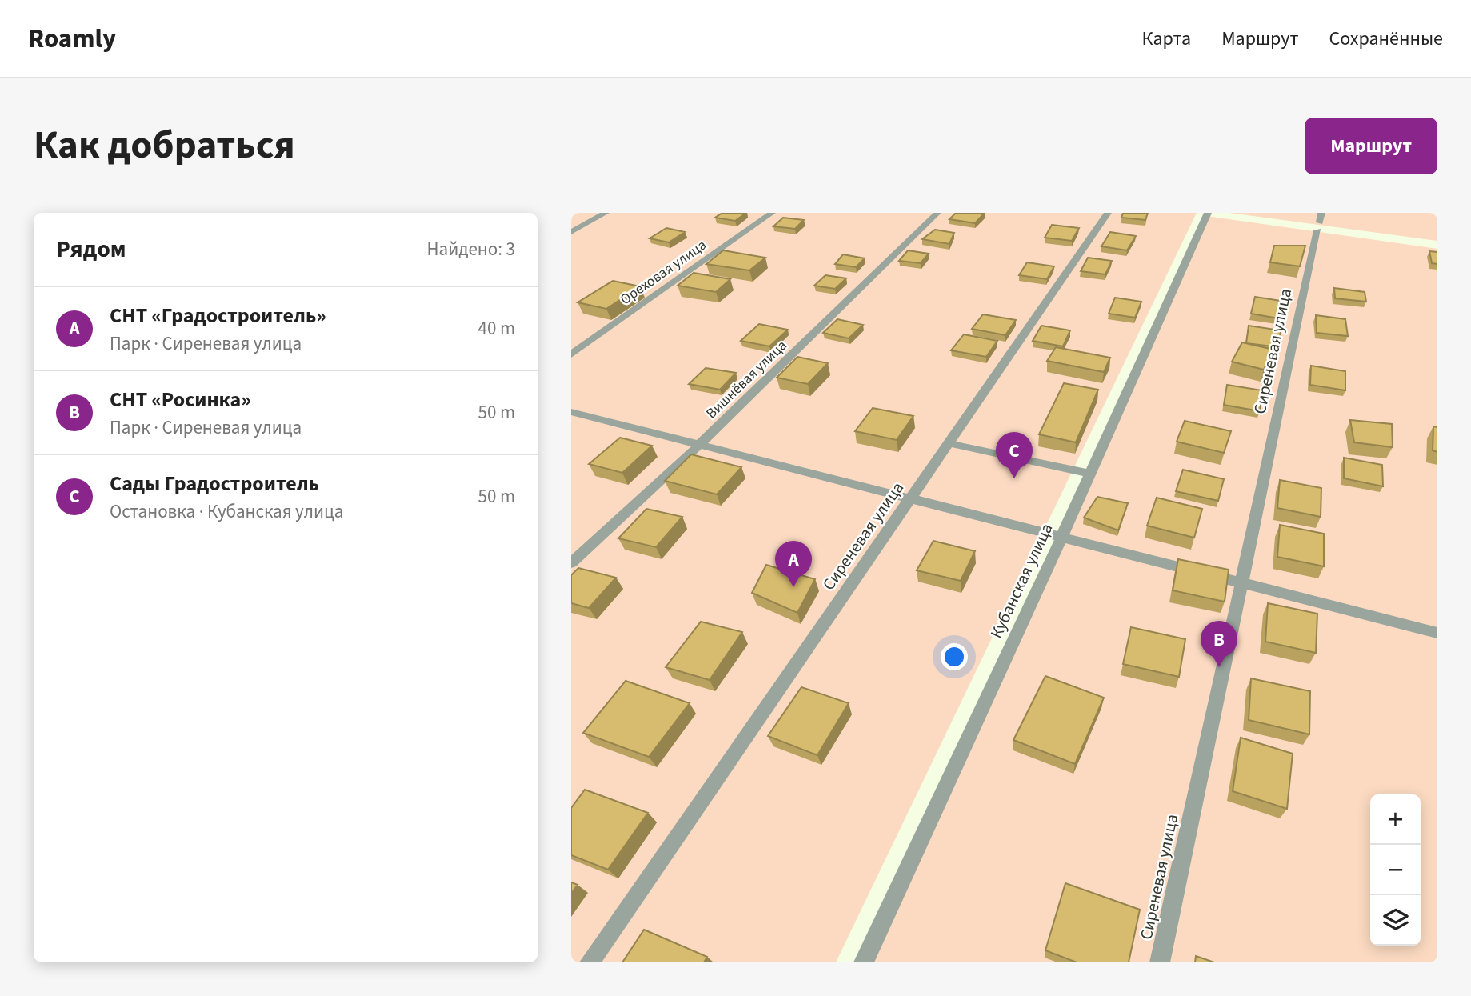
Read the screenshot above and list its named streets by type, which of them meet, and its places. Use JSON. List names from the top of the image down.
{
  "streets": {
    "street": [
      "Ореховая улица",
      "Сиреневая улица",
      "Вишнёвая улица",
      "Кубанская улица"
    ]
  },
  "page": {
    "header": "Roamly",
    "nav": ["Карта", "Маршрут", "Сохранённые"],
    "title": "Как добраться",
    "buttons": "Маршрут",
    "heading": ["Рядом", "Найдено: 3"],
    "list": [
      {
        "mark": "A",
        "name": "СНТ «Градостроитель»",
        "note": "Парк · Сиреневая улица",
        "value": "40 m"
      },
      {
        "mark": "B",
        "name": "СНТ «Росинка»",
        "note": "Парк · Сиреневая улица",
        "value": "50 m"
      },
      {
        "mark": "C",
        "name": "Сады Градостроитель",
        "note": "Остановка · Кубанская улица",
        "value": "50 m"
      }
    ],
    "pins": ["C", "A", "B"],
    "map_buttons": ["+", "−"]
  }
}
